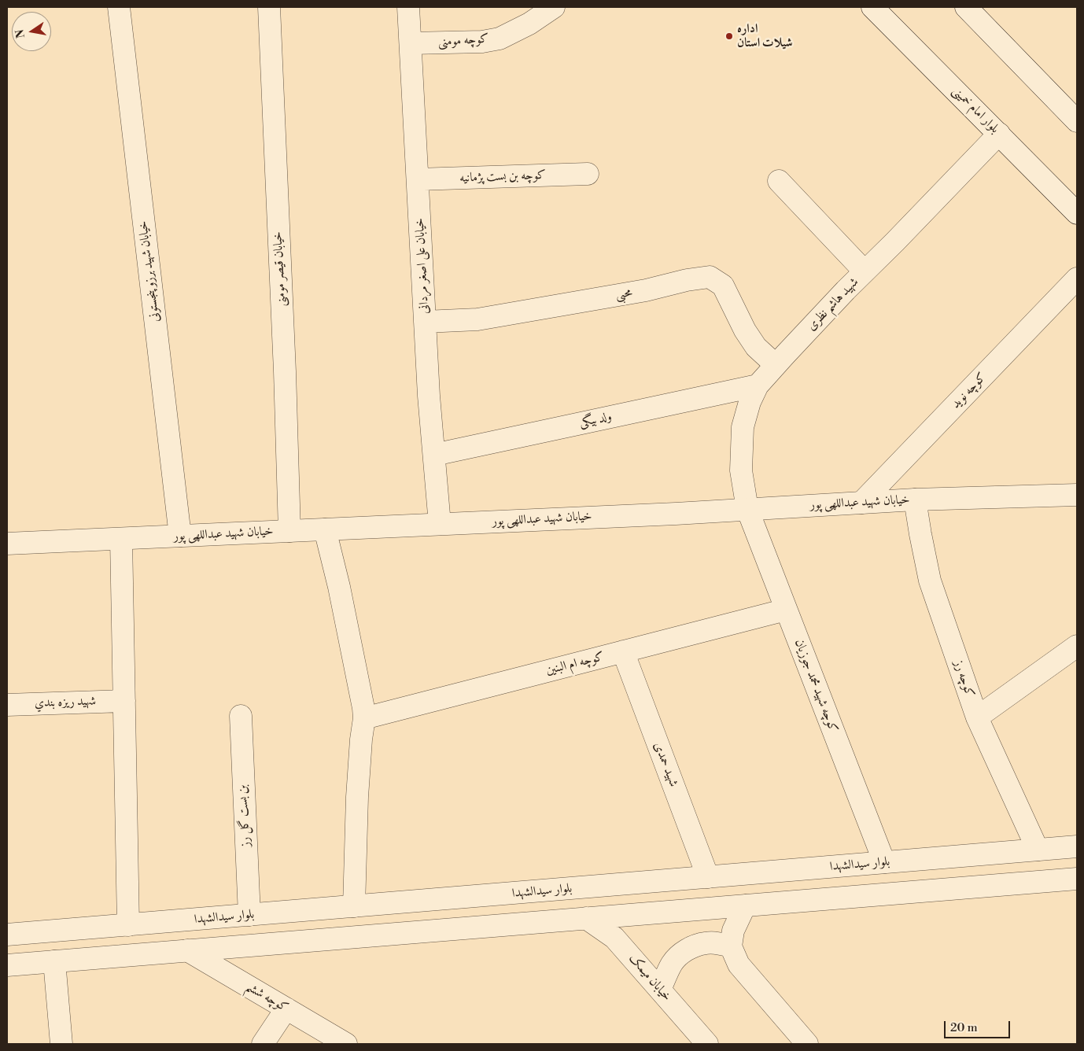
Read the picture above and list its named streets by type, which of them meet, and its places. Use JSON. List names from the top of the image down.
{
  "streets": {
    "street": [
      "کوچه مومنی",
      "بلوار امام خمینی",
      "کوچه بن بست پژمانیه",
      "خیابان علی اصغر مردانی",
      "خیابان قیصر مومنی",
      "خیابان شهید برزو پنجستونی",
      "محبی",
      "شهید هاشم نظری",
      "کوچه نوید",
      "ولد بیگی",
      "خیابان شهید عبداللهی پور",
      "کوچه ام البنین",
      "کوچه رز",
      "کوچه شهید محمد جوزیان",
      "شهيد ريزه بندي",
      "شهید حمدی",
      "بن بست گل رز",
      "بلوار سیدالشهدا",
      "خیابان میمک",
      "کوچه ششم"
    ]
  },
  "crossings": [
    ["کوچه مومنی", "خیابان علی اصغر مردانی"],
    ["بلوار امام خمینی", "شهید هاشم نظری"],
    ["کوچه بن بست پژمانیه", "خیابان علی اصغر مردانی"],
    ["خیابان علی اصغر مردانی", "محبی"],
    ["خیابان علی اصغر مردانی", "ولد بیگی"],
    ["خیابان علی اصغر مردانی", "خیابان شهید عبداللهی پور"],
    ["خیابان قیصر مومنی", "خیابان شهید عبداللهی پور"],
    ["خیابان شهید برزو پنجستونی", "خیابان شهید عبداللهی پور"],
    ["محبی", "شهید هاشم نظری"],
    ["شهید هاشم نظری", "ولد بیگی"],
    ["شهید هاشم نظری", "خیابان شهید عبداللهی پور"],
    ["شهید هاشم نظری", "کوچه شهید محمد جوزیان"],
    ["کوچه نوید", "خیابان شهید عبداللهی پور"],
    ["خیابان شهید عبداللهی پور", "کوچه رز"],
    ["خیابان شهید عبداللهی پور", "کوچه شهید محمد جوزیان"],
    ["کوچه ام البنین", "کوچه شهید محمد جوزیان"],
    ["کوچه ام البنین", "شهید حمدی"],
    ["کوچه رز", "بلوار سیدالشهدا"],
    ["کوچه شهید محمد جوزیان", "بلوار سیدالشهدا"],
    ["شهید حمدی", "بلوار سیدالشهدا"],
    ["بن بست گل رز", "بلوار سیدالشهدا"]
  ],
  "places": ["اداره شیلات استان"],
  "scale_bar": "20 m",
  "north": "left"
}
